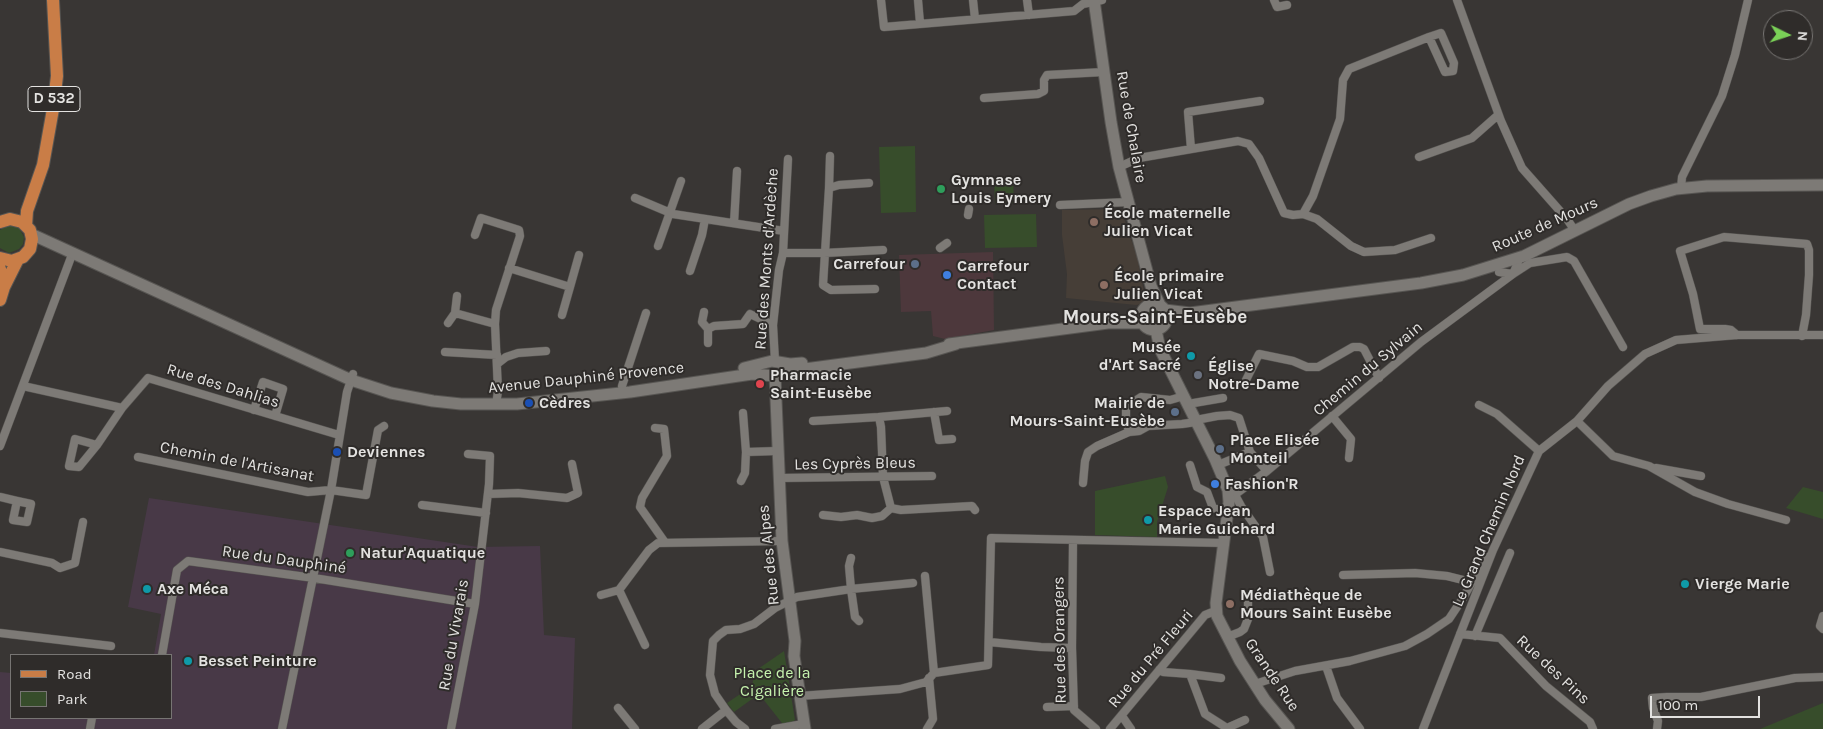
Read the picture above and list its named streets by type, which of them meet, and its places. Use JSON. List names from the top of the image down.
{
  "streets": {
    "main road": [
      "D 532",
      "Rue de Chalaire",
      "Route de Mours",
      "Avenue Dauphiné Provence",
      "Rue des Alpes",
      "Grande Rue"
    ],
    "street": [
      "Rue des Monts d'Ardèche",
      "Chemin du Sylvain",
      "Rue des Dahlias",
      "Chemin de l'Artisanat",
      "Les Cyprès Bleus",
      "Le Grand Chemin Nord",
      "Rue du Dauphiné",
      "Rue du Vivarais",
      "Rue des Orangers",
      "Rue du Pré Fleuri",
      "Rue des Pins"
    ]
  },
  "crossings": [
    ["D 532", "Avenue Dauphiné Provence"],
    ["Rue de Chalaire", "Route de Mours"],
    ["Rue de Chalaire", "Avenue Dauphiné Provence"],
    ["Rue de Chalaire", "Grande Rue"],
    ["Route de Mours", "Chemin du Sylvain"],
    ["Route de Mours", "Avenue Dauphiné Provence"],
    ["Route de Mours", "Grande Rue"],
    ["Rue des Monts d'Ardèche", "Avenue Dauphiné Provence"],
    ["Rue des Monts d'Ardèche", "Rue des Alpes"],
    ["Chemin du Sylvain", "Grande Rue"],
    ["Avenue Dauphiné Provence", "Chemin de l'Artisanat"],
    ["Avenue Dauphiné Provence", "Rue des Alpes"],
    ["Avenue Dauphiné Provence", "Grande Rue"],
    ["Rue des Dahlias", "Chemin de l'Artisanat"],
    ["Chemin de l'Artisanat", "Rue du Dauphiné"],
    ["Les Cyprès Bleus", "Rue des Alpes"],
    ["Le Grand Chemin Nord", "Rue des Pins"],
    ["Rue du Dauphiné", "Rue du Vivarais"],
    ["Rue du Pré Fleuri", "Grande Rue"]
  ],
  "districts": ["Mours-Saint-Eusèbe"],
  "parks": ["Place de la Cigalière"],
  "places": [
    "Gymnase Louis Eymery",
    "École maternelle Julien Vicat",
    "Carrefour",
    "Carrefour Contact",
    "École primaire Julien Vicat",
    "Musée d'Art Sacré",
    "Église Notre-Dame",
    "Pharmacie Saint-Eusèbe",
    "Cèdres",
    "Mairie de Mours-Saint-Eusèbe",
    "Place Elisée Monteil",
    "Deviennes",
    "Fashion'R",
    "Espace Jean Marie Guichard",
    "Natur'Aquatique",
    "Vierge Marie",
    "Axe Méca",
    "Médiathèque de Mours Saint Eusèbe",
    "Besset Peinture"
  ],
  "legend": ["Road", "Park"],
  "scale_bar": "100 m",
  "north": "right"
}
